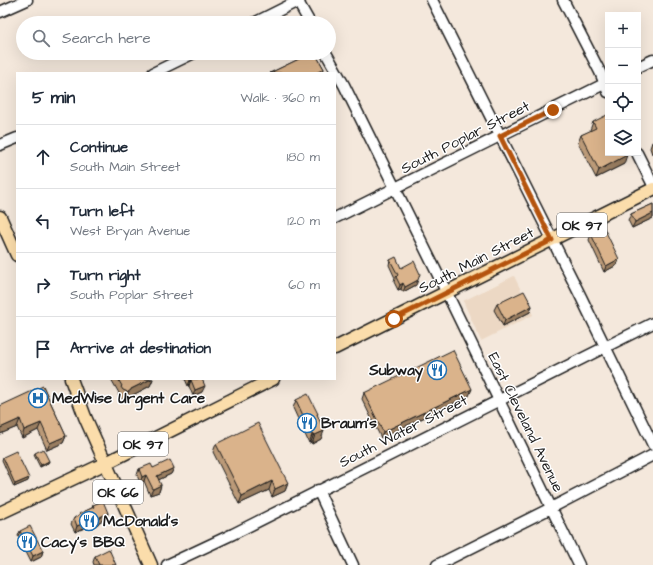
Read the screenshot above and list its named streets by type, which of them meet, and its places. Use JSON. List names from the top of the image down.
{
  "streets": {
    "main road": ["OK 97", "South Main Street", "OK 66"],
    "street": ["South Poplar Street", "East Cleveland Avenue", "South Water Street"]
  },
  "crossings": [
    ["South Poplar Street", "East Cleveland Avenue"],
    ["OK 97", "OK 66"],
    ["South Main Street", "East Cleveland Avenue"],
    ["East Cleveland Avenue", "South Water Street"]
  ],
  "places": {
    "restaurant": [
      "Subway",
      "Braum's",
      "McDonald's",
      "Cacy's BBQ"
    ],
    "hospital": ["MedWise Urgent Care"]
  },
  "page": {
    "map_buttons": ["+", "−"],
    "search": "Search here",
    "heading": ["5 min", "Walk · 360 m"],
    "list": [
      ["Continue", "South Main Street", "180 m"],
      ["Turn left", "West Bryan Avenue", "120 m"],
      ["Turn right", "South Poplar Street", "60 m"],
      "Arrive at destination"
    ]
  }
}
